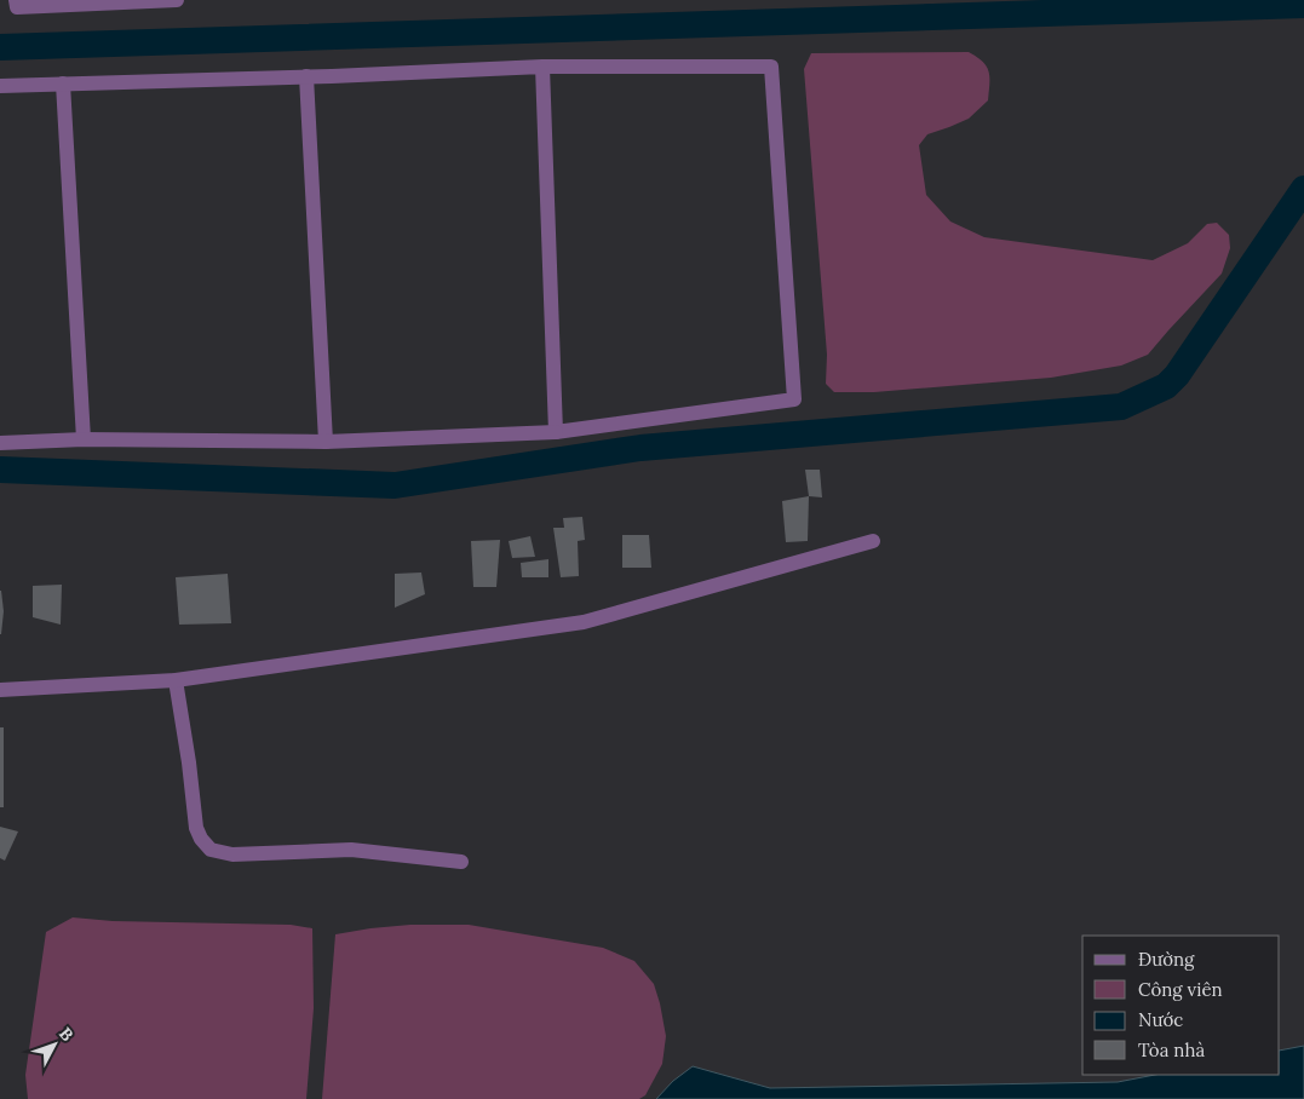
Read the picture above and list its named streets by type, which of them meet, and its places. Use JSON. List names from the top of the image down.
{
  "legend": [
    "Đường",
    "Công viên",
    "Nước",
    "Tòa nhà"
  ],
  "north": "top right"
}
